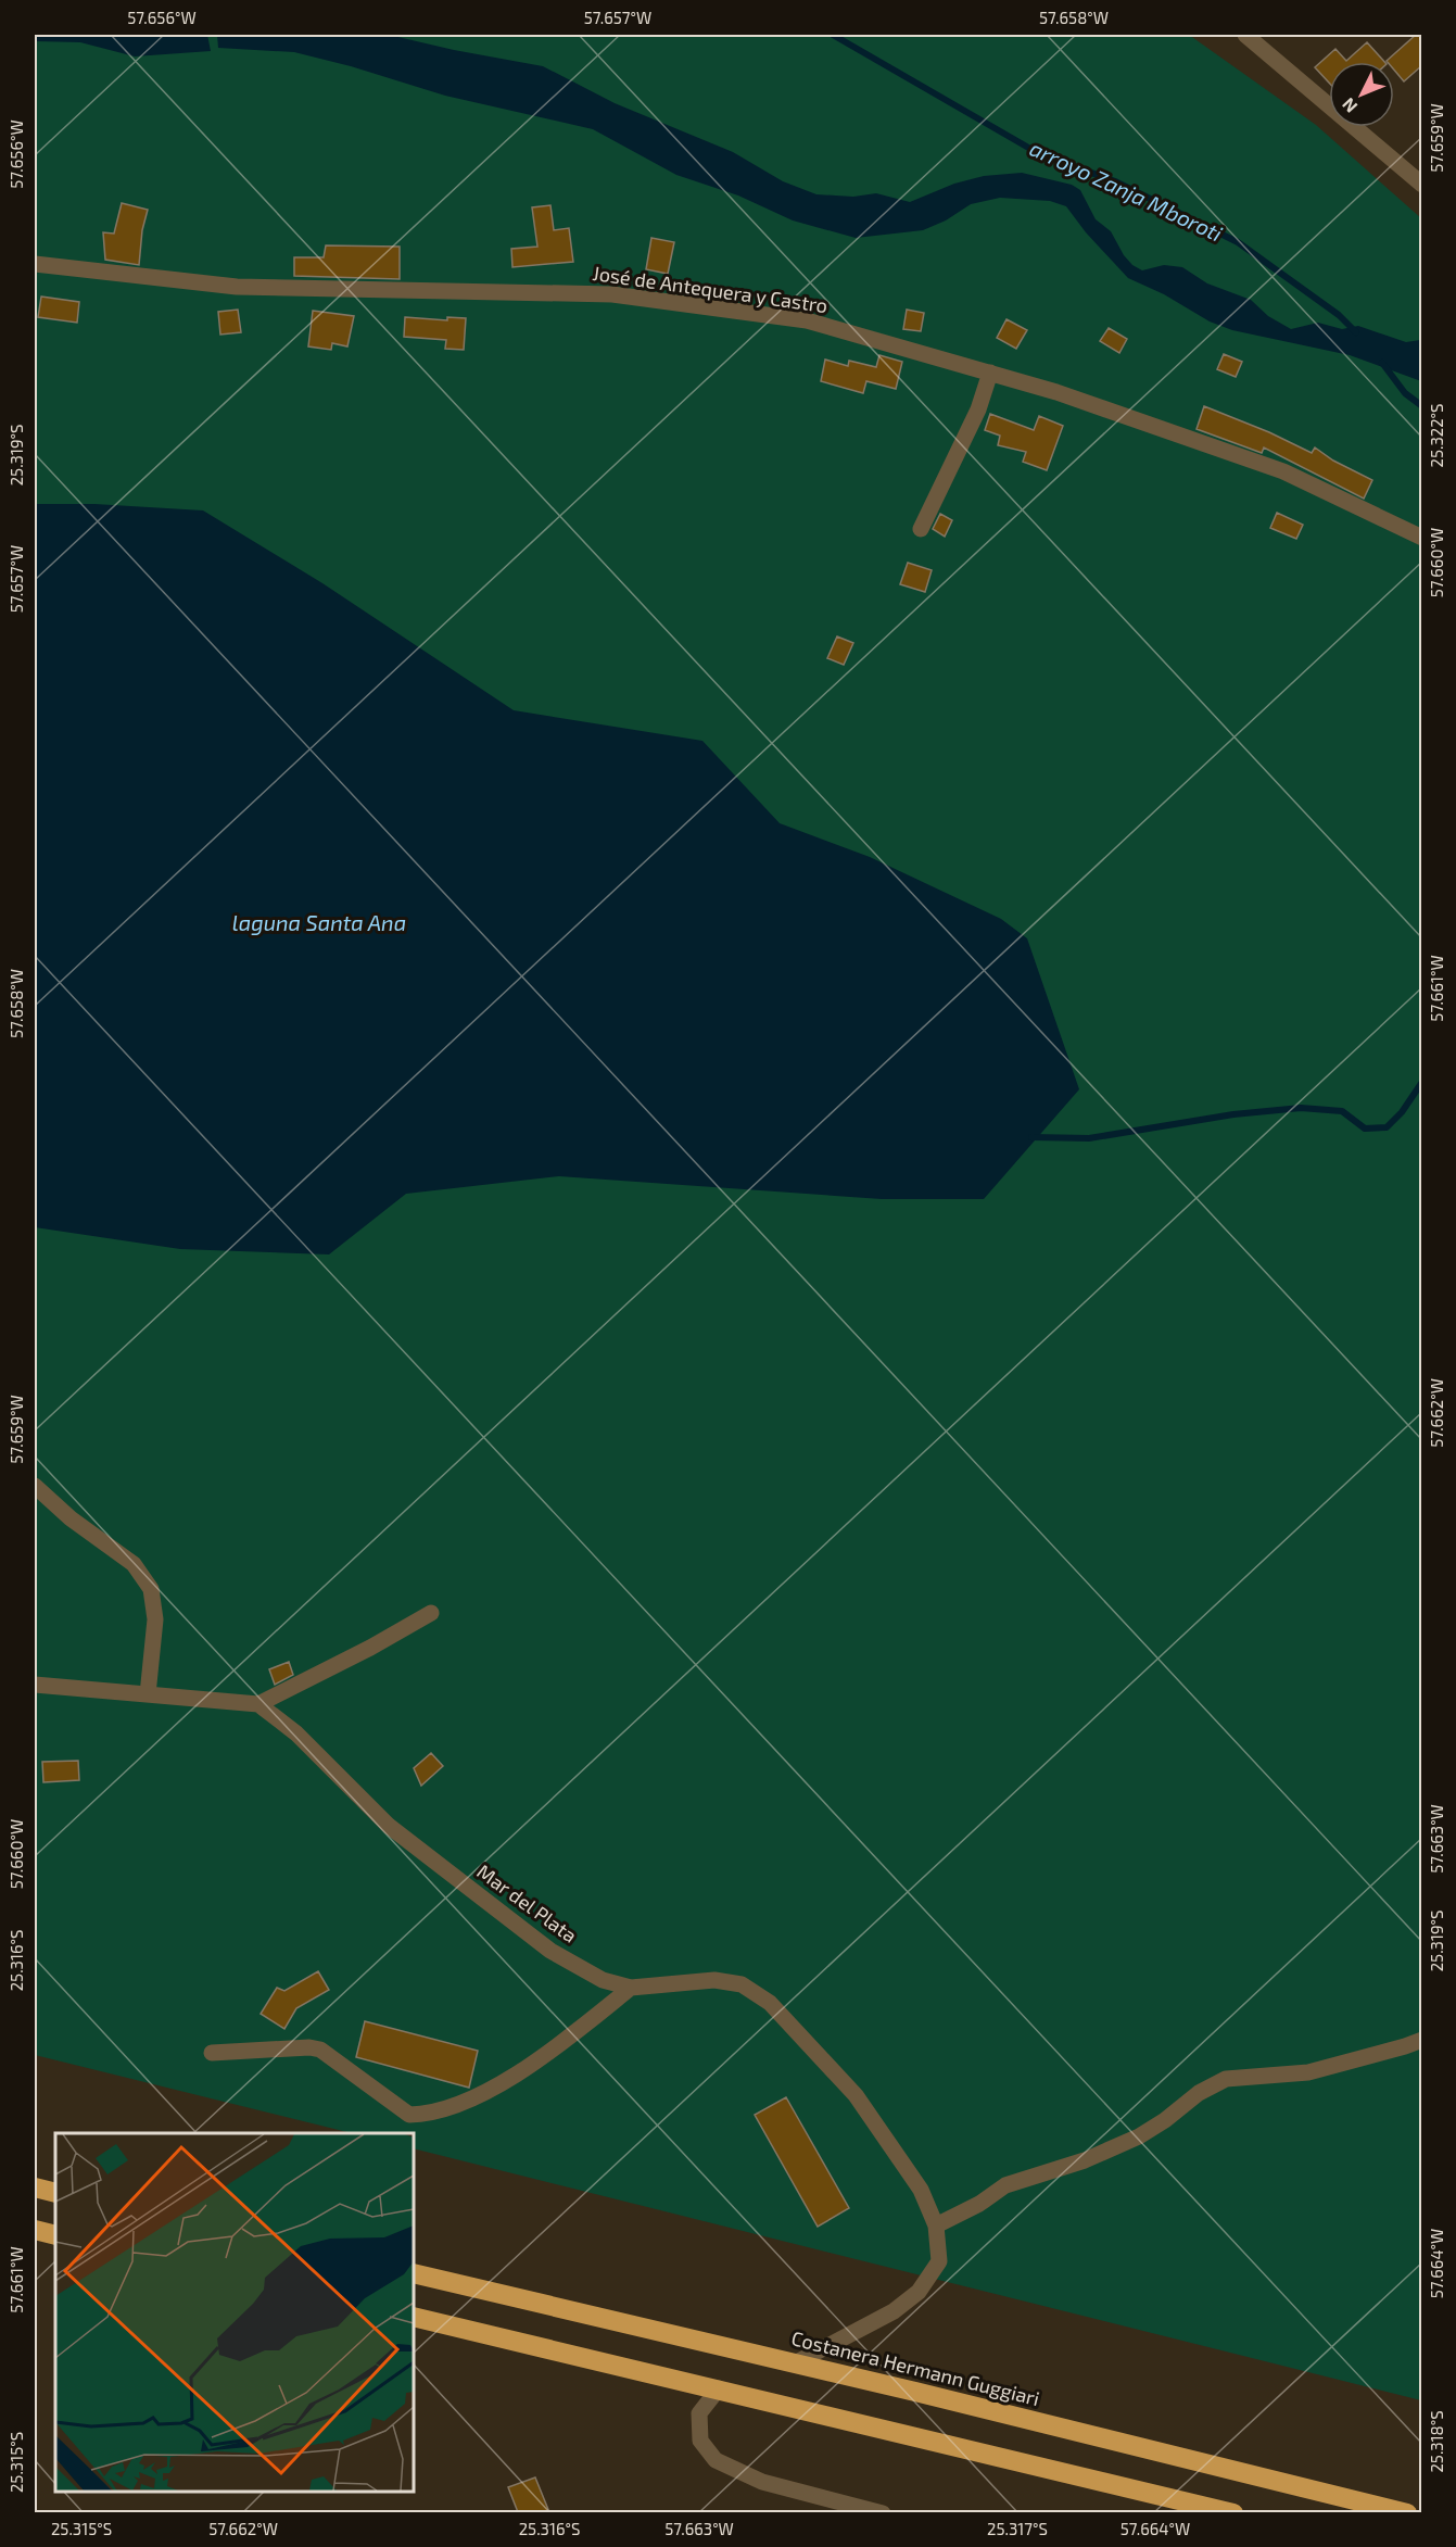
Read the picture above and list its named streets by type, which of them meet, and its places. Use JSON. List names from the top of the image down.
{
  "streets": {
    "highway": ["Costanera Hermann Guggiari"],
    "street": ["José de Antequera y Castro", "Mar del Plata"]
  },
  "crossings": [
    ["Mar del Plata", "Costanera Hermann Guggiari"]
  ],
  "water": ["arroyo Zanja Mboroti", "laguna Santa Ana"],
  "north": "bottom left",
  "coordinates": [
    "57.656°W",
    "57.657°W",
    "57.658°W",
    "57.659°W",
    "25.322°S",
    "25.319°S",
    "57.660°W",
    "57.661°W",
    "57.662°W",
    "57.663°W",
    "25.316°S",
    "57.664°W",
    "25.318°S",
    "25.315°S",
    "25.317°S"
  ]
}
